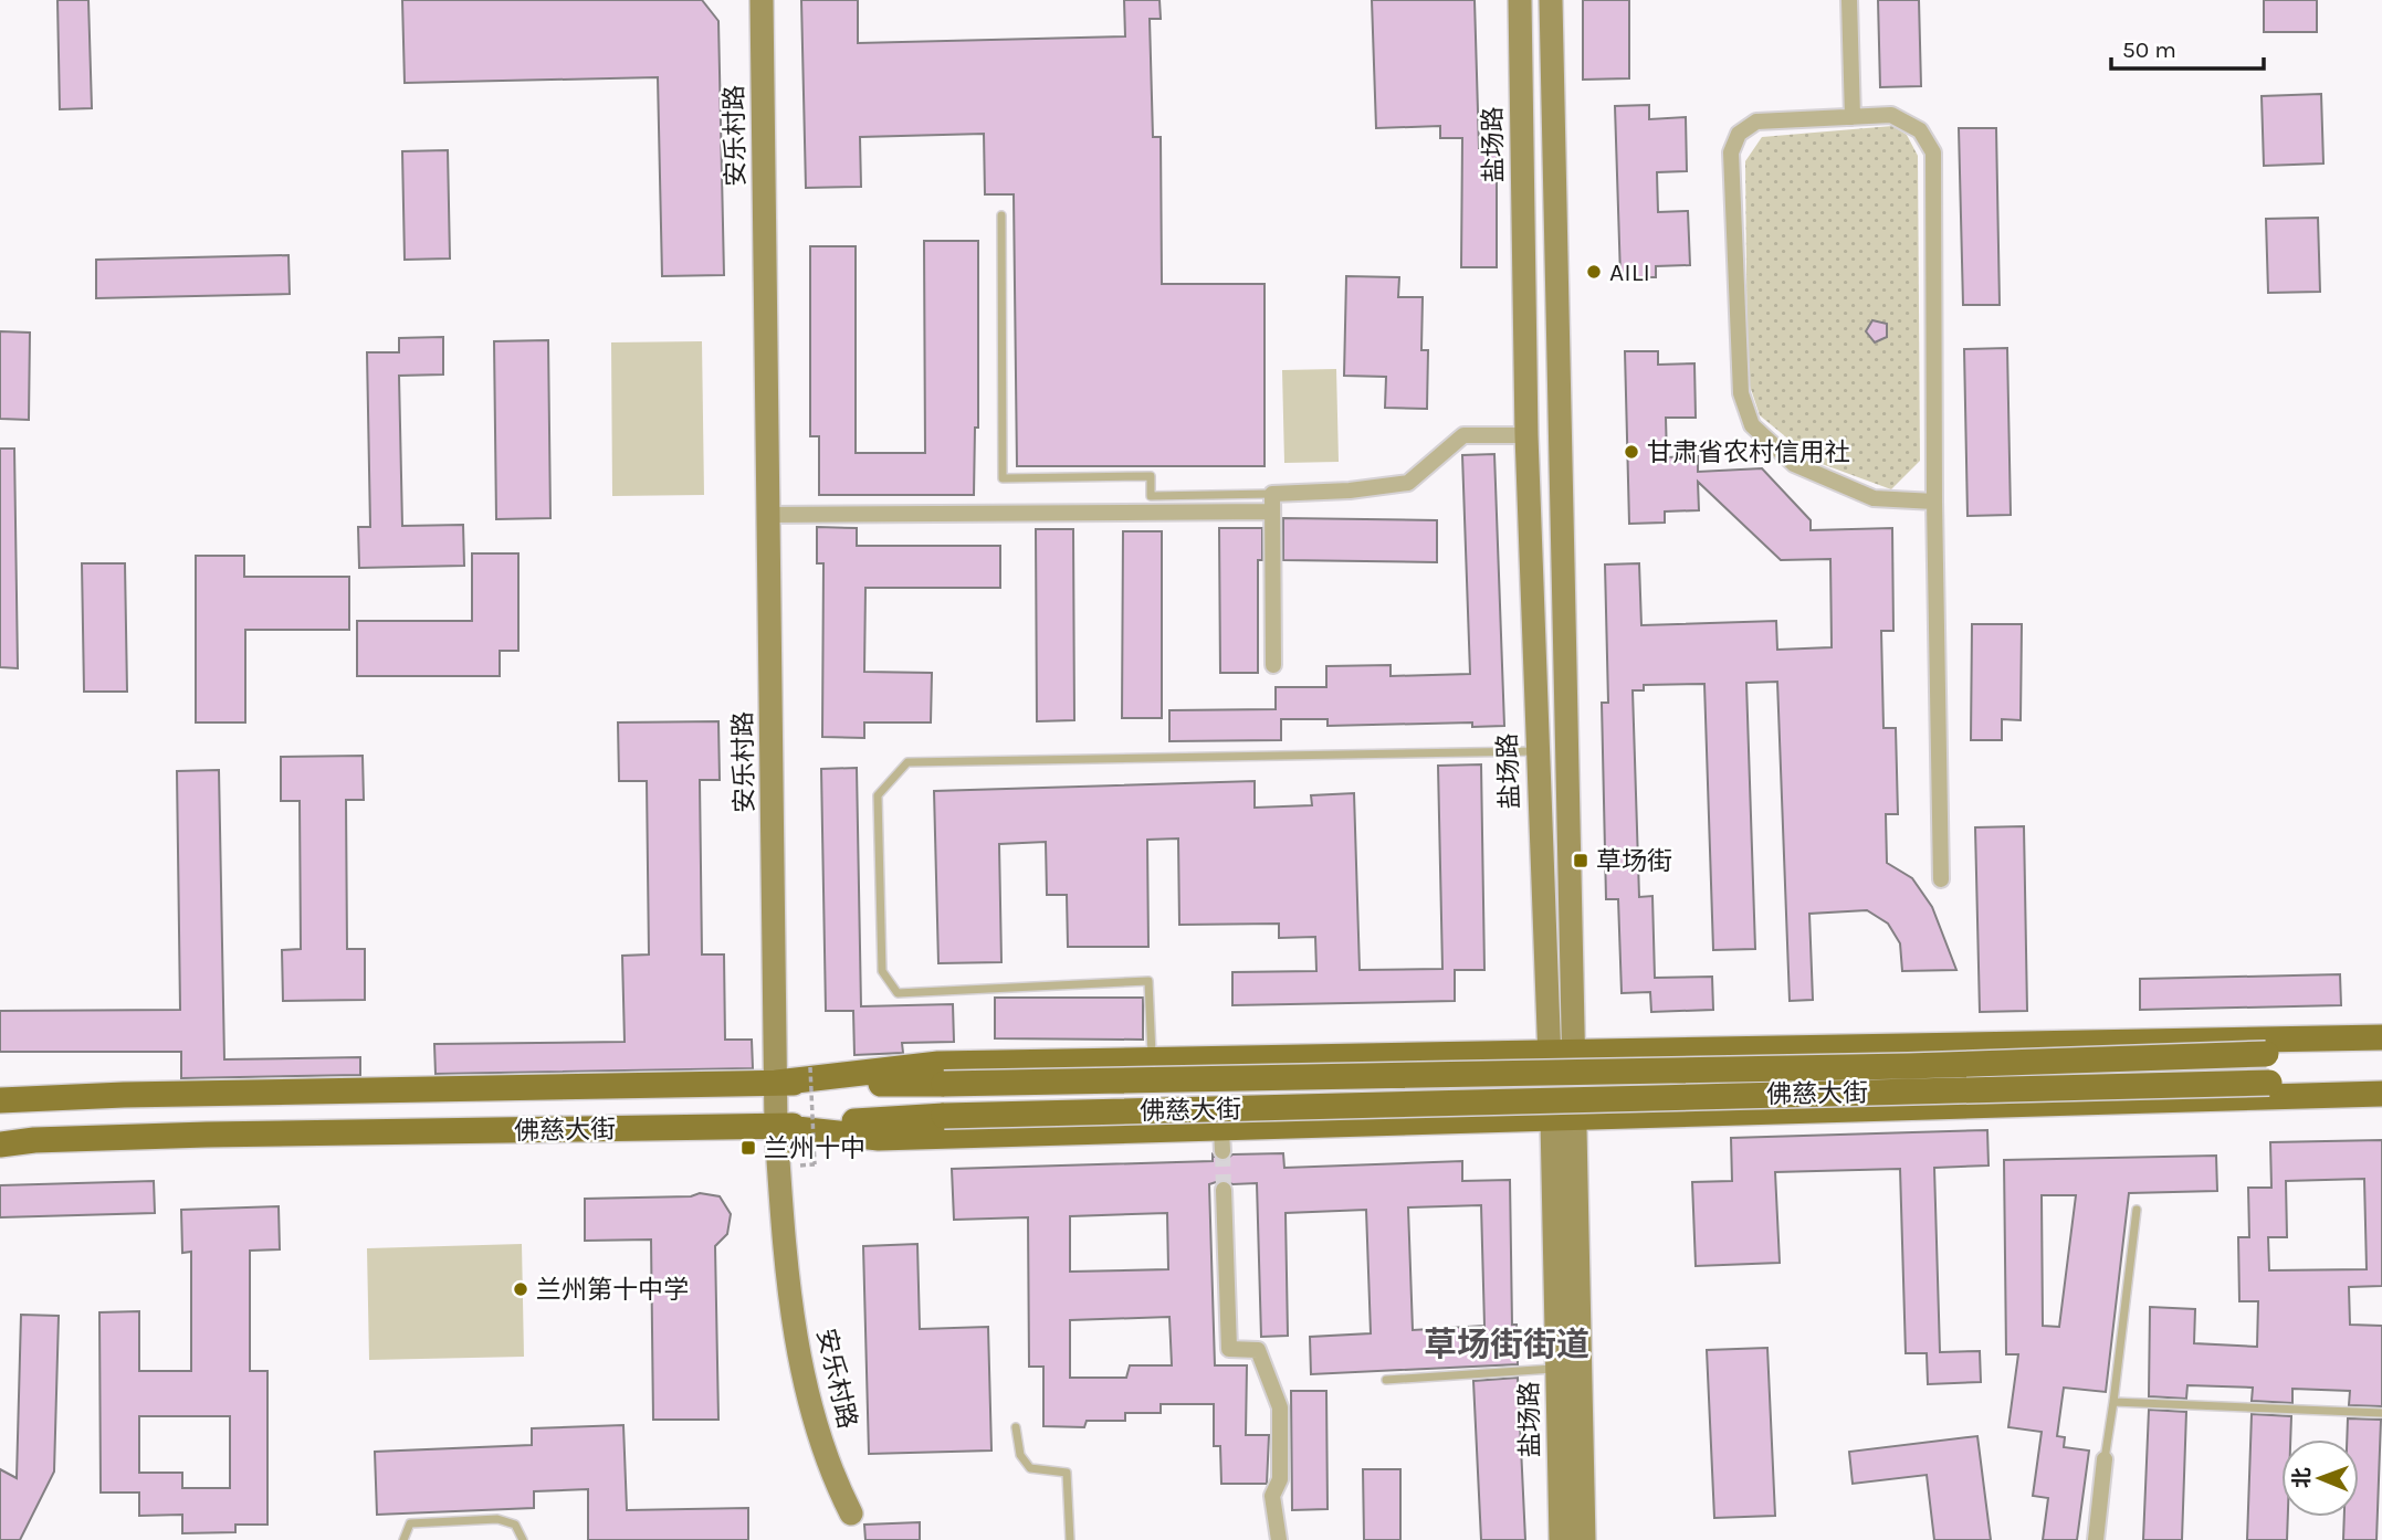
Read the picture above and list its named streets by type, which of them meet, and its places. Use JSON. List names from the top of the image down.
{
  "streets": {
    "main road": ["安乐村路", "盐场路", "佛慈大街"]
  },
  "crossings": [
    ["安乐村路", "佛慈大街"]
  ],
  "districts": ["草场街街道"],
  "places": {
    "other": ["AILI", "甘肃省农村信用社", "兰州第十中学"],
    "transit": ["草场街", "兰州十中"]
  },
  "scale_bar": "50 m",
  "north": "left"
}
